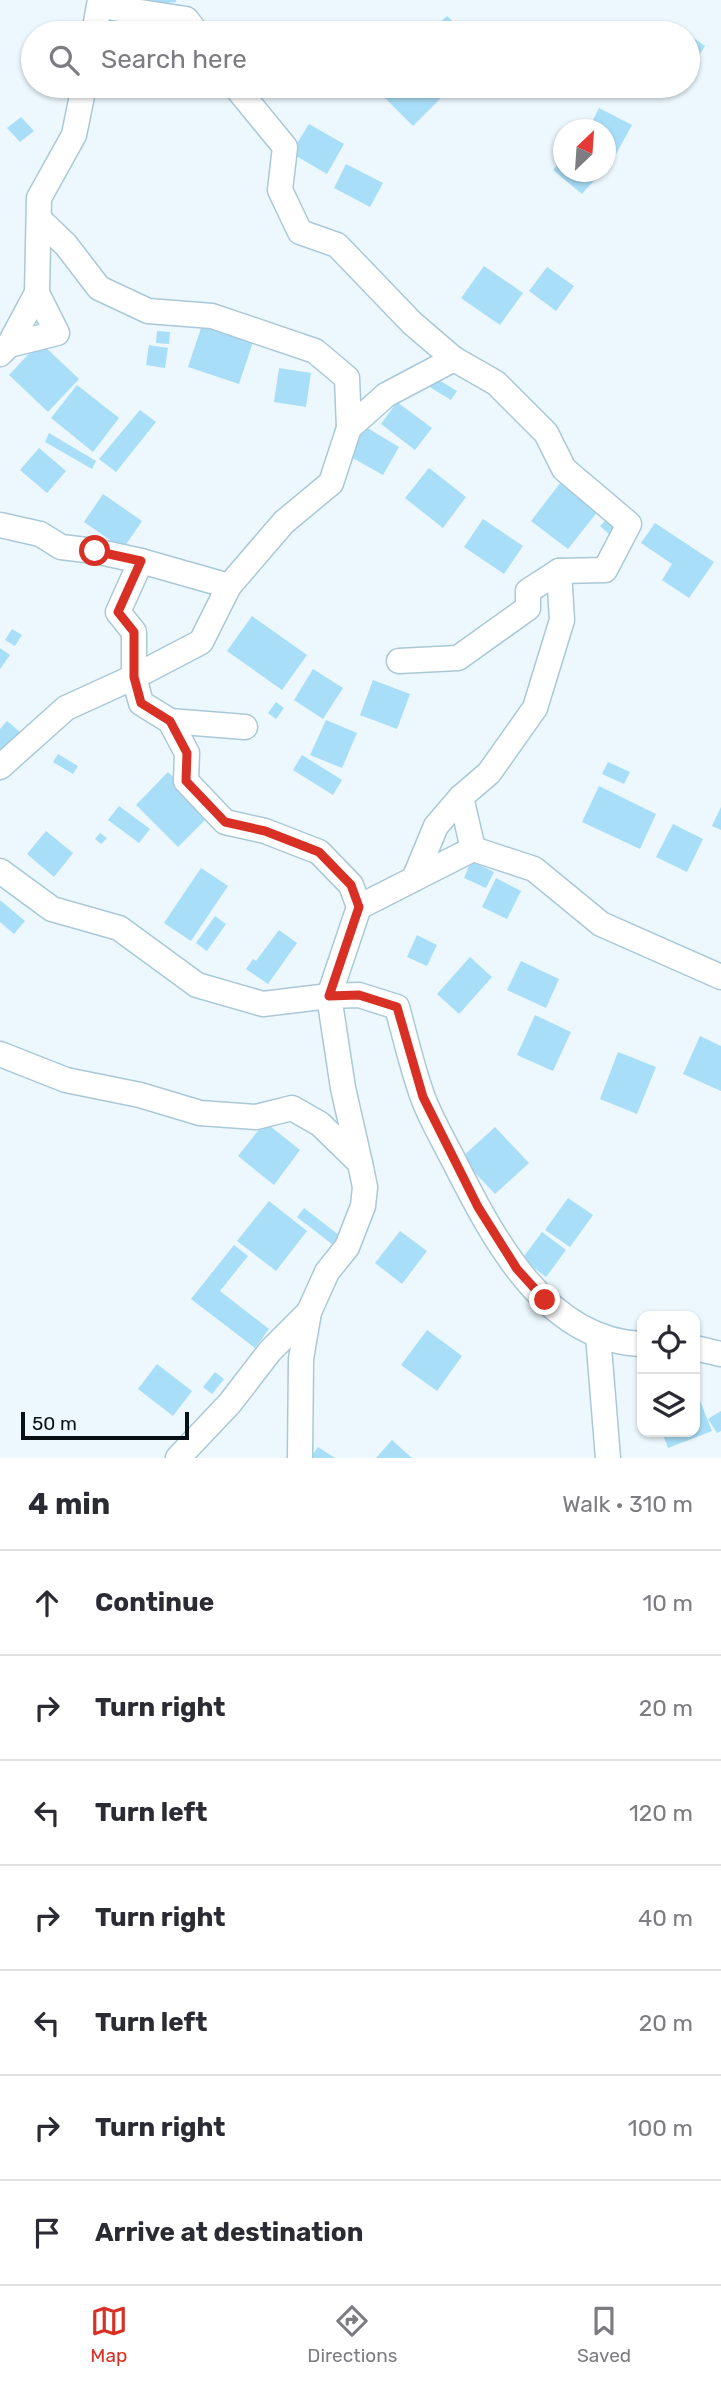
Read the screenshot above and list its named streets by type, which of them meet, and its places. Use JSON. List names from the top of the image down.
{
  "scale_bar": "50 m",
  "north": "top right",
  "page": {
    "search": "Search here",
    "scale": "50 m",
    "heading": ["4 min", "Walk · 310 m"],
    "list": [
      ["Continue", "10 m"],
      ["Turn right", "20 m"],
      ["Turn left", "120 m"],
      ["Turn right", "40 m"],
      ["Turn left", "20 m"],
      ["Turn right", "100 m"],
      "Arrive at destination"
    ],
    "nav": ["Map", "Directions", "Saved"]
  }
}
